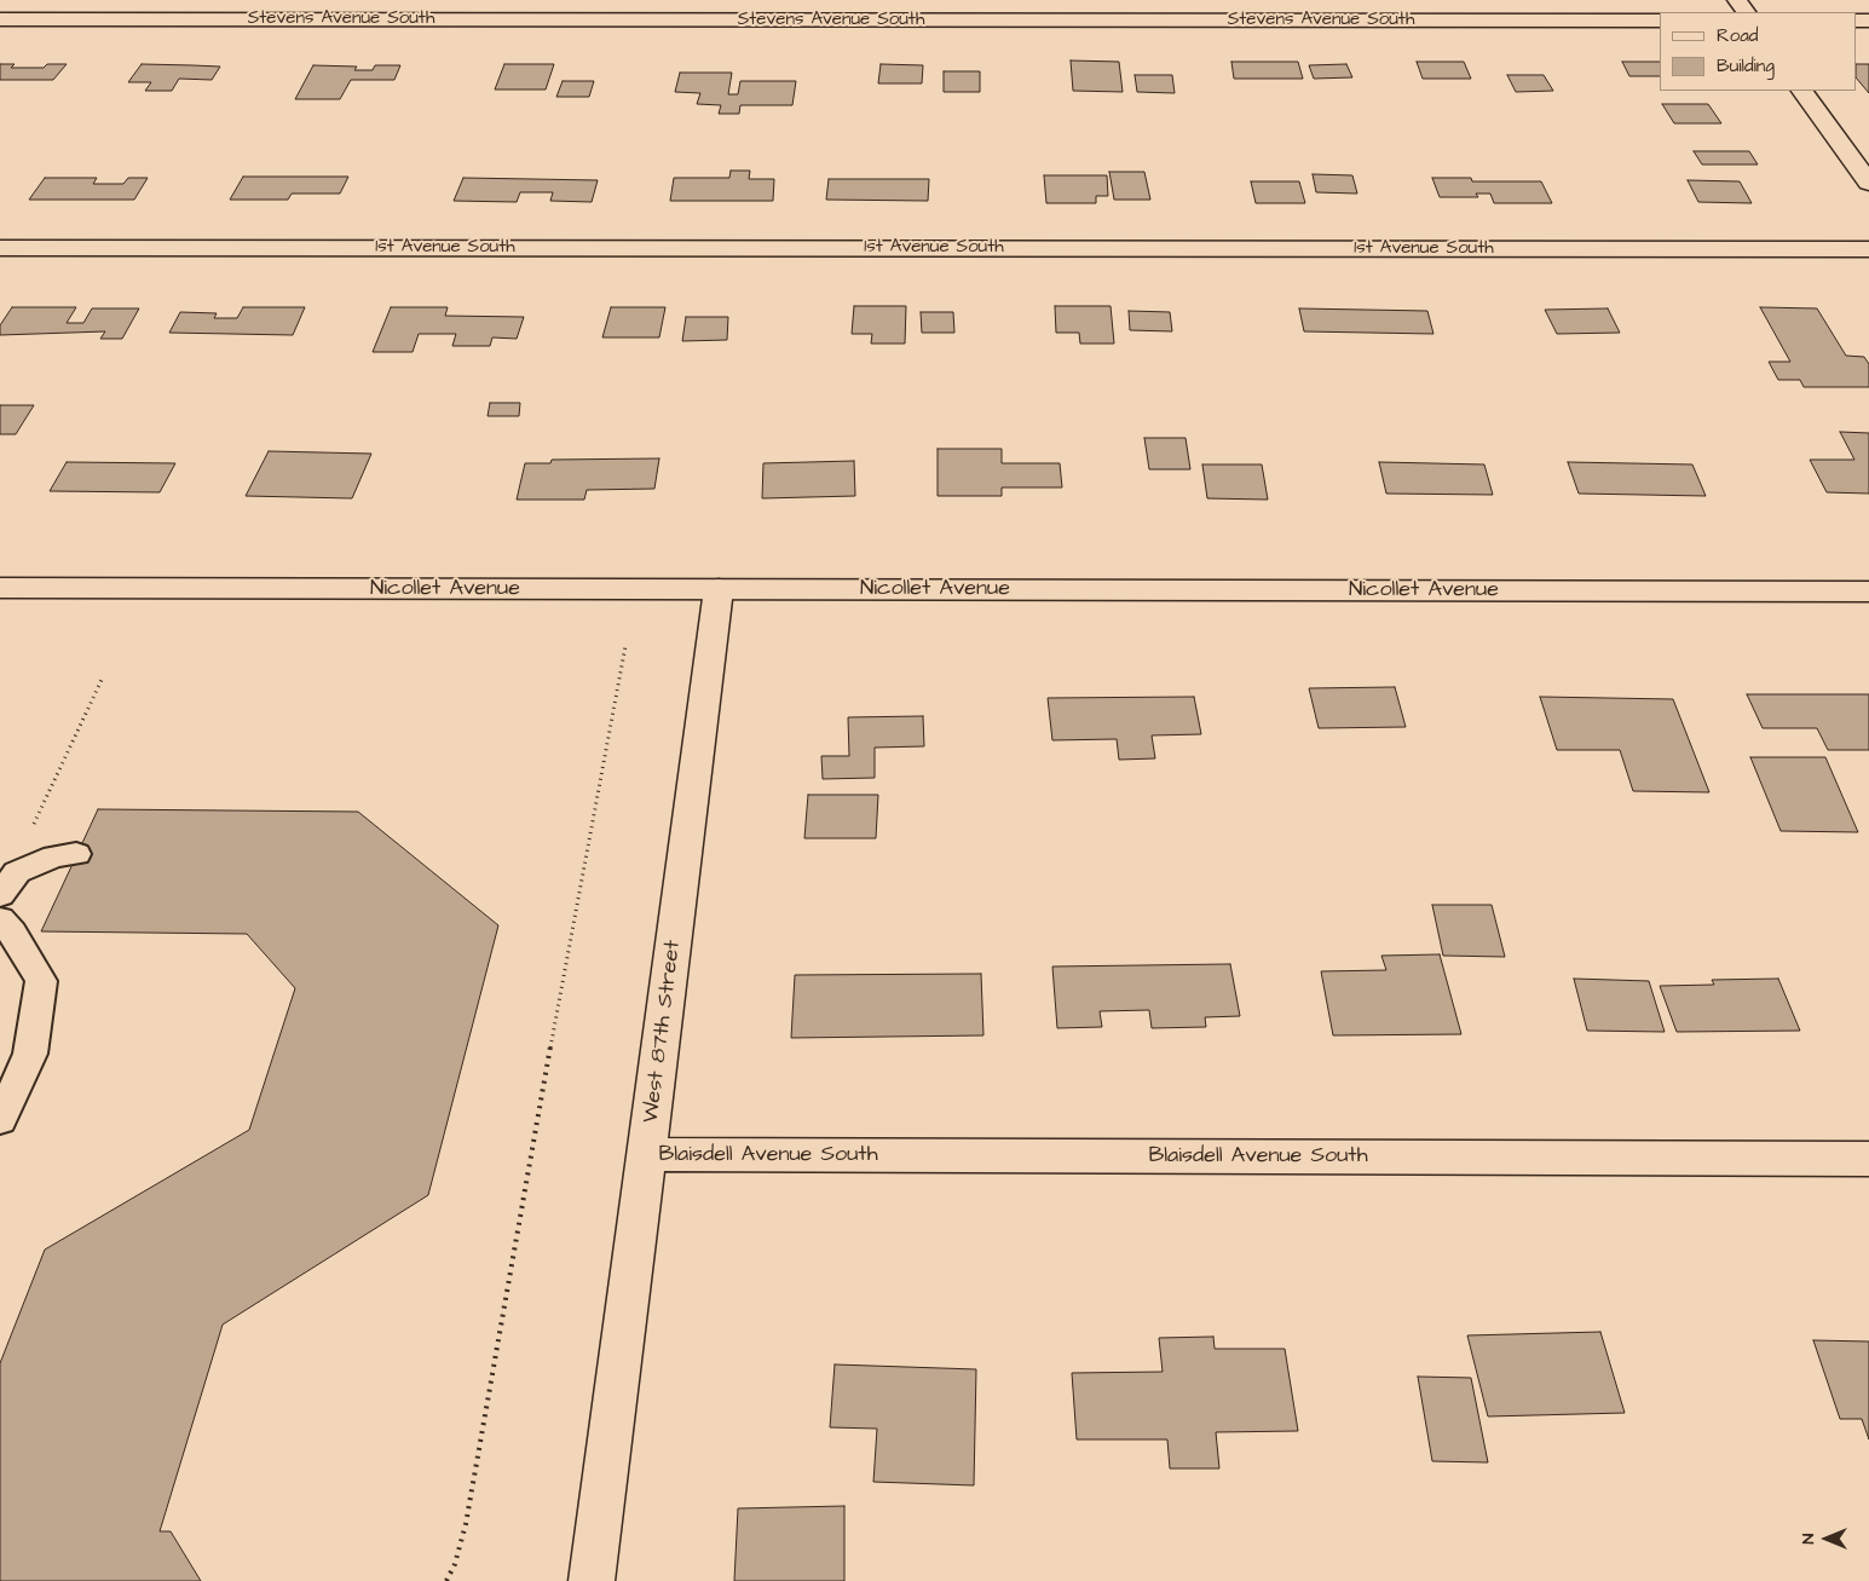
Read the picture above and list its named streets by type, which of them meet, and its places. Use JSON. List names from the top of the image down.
{
  "streets": {
    "street": [
      "Stevens Avenue South",
      "1st Avenue South",
      "Nicollet Avenue",
      "West 87th Street",
      "Blaisdell Avenue South"
    ]
  },
  "crossings": [
    ["Nicollet Avenue", "West 87th Street"],
    ["West 87th Street", "Blaisdell Avenue South"]
  ],
  "legend": ["Road", "Building"],
  "north": "left"
}
